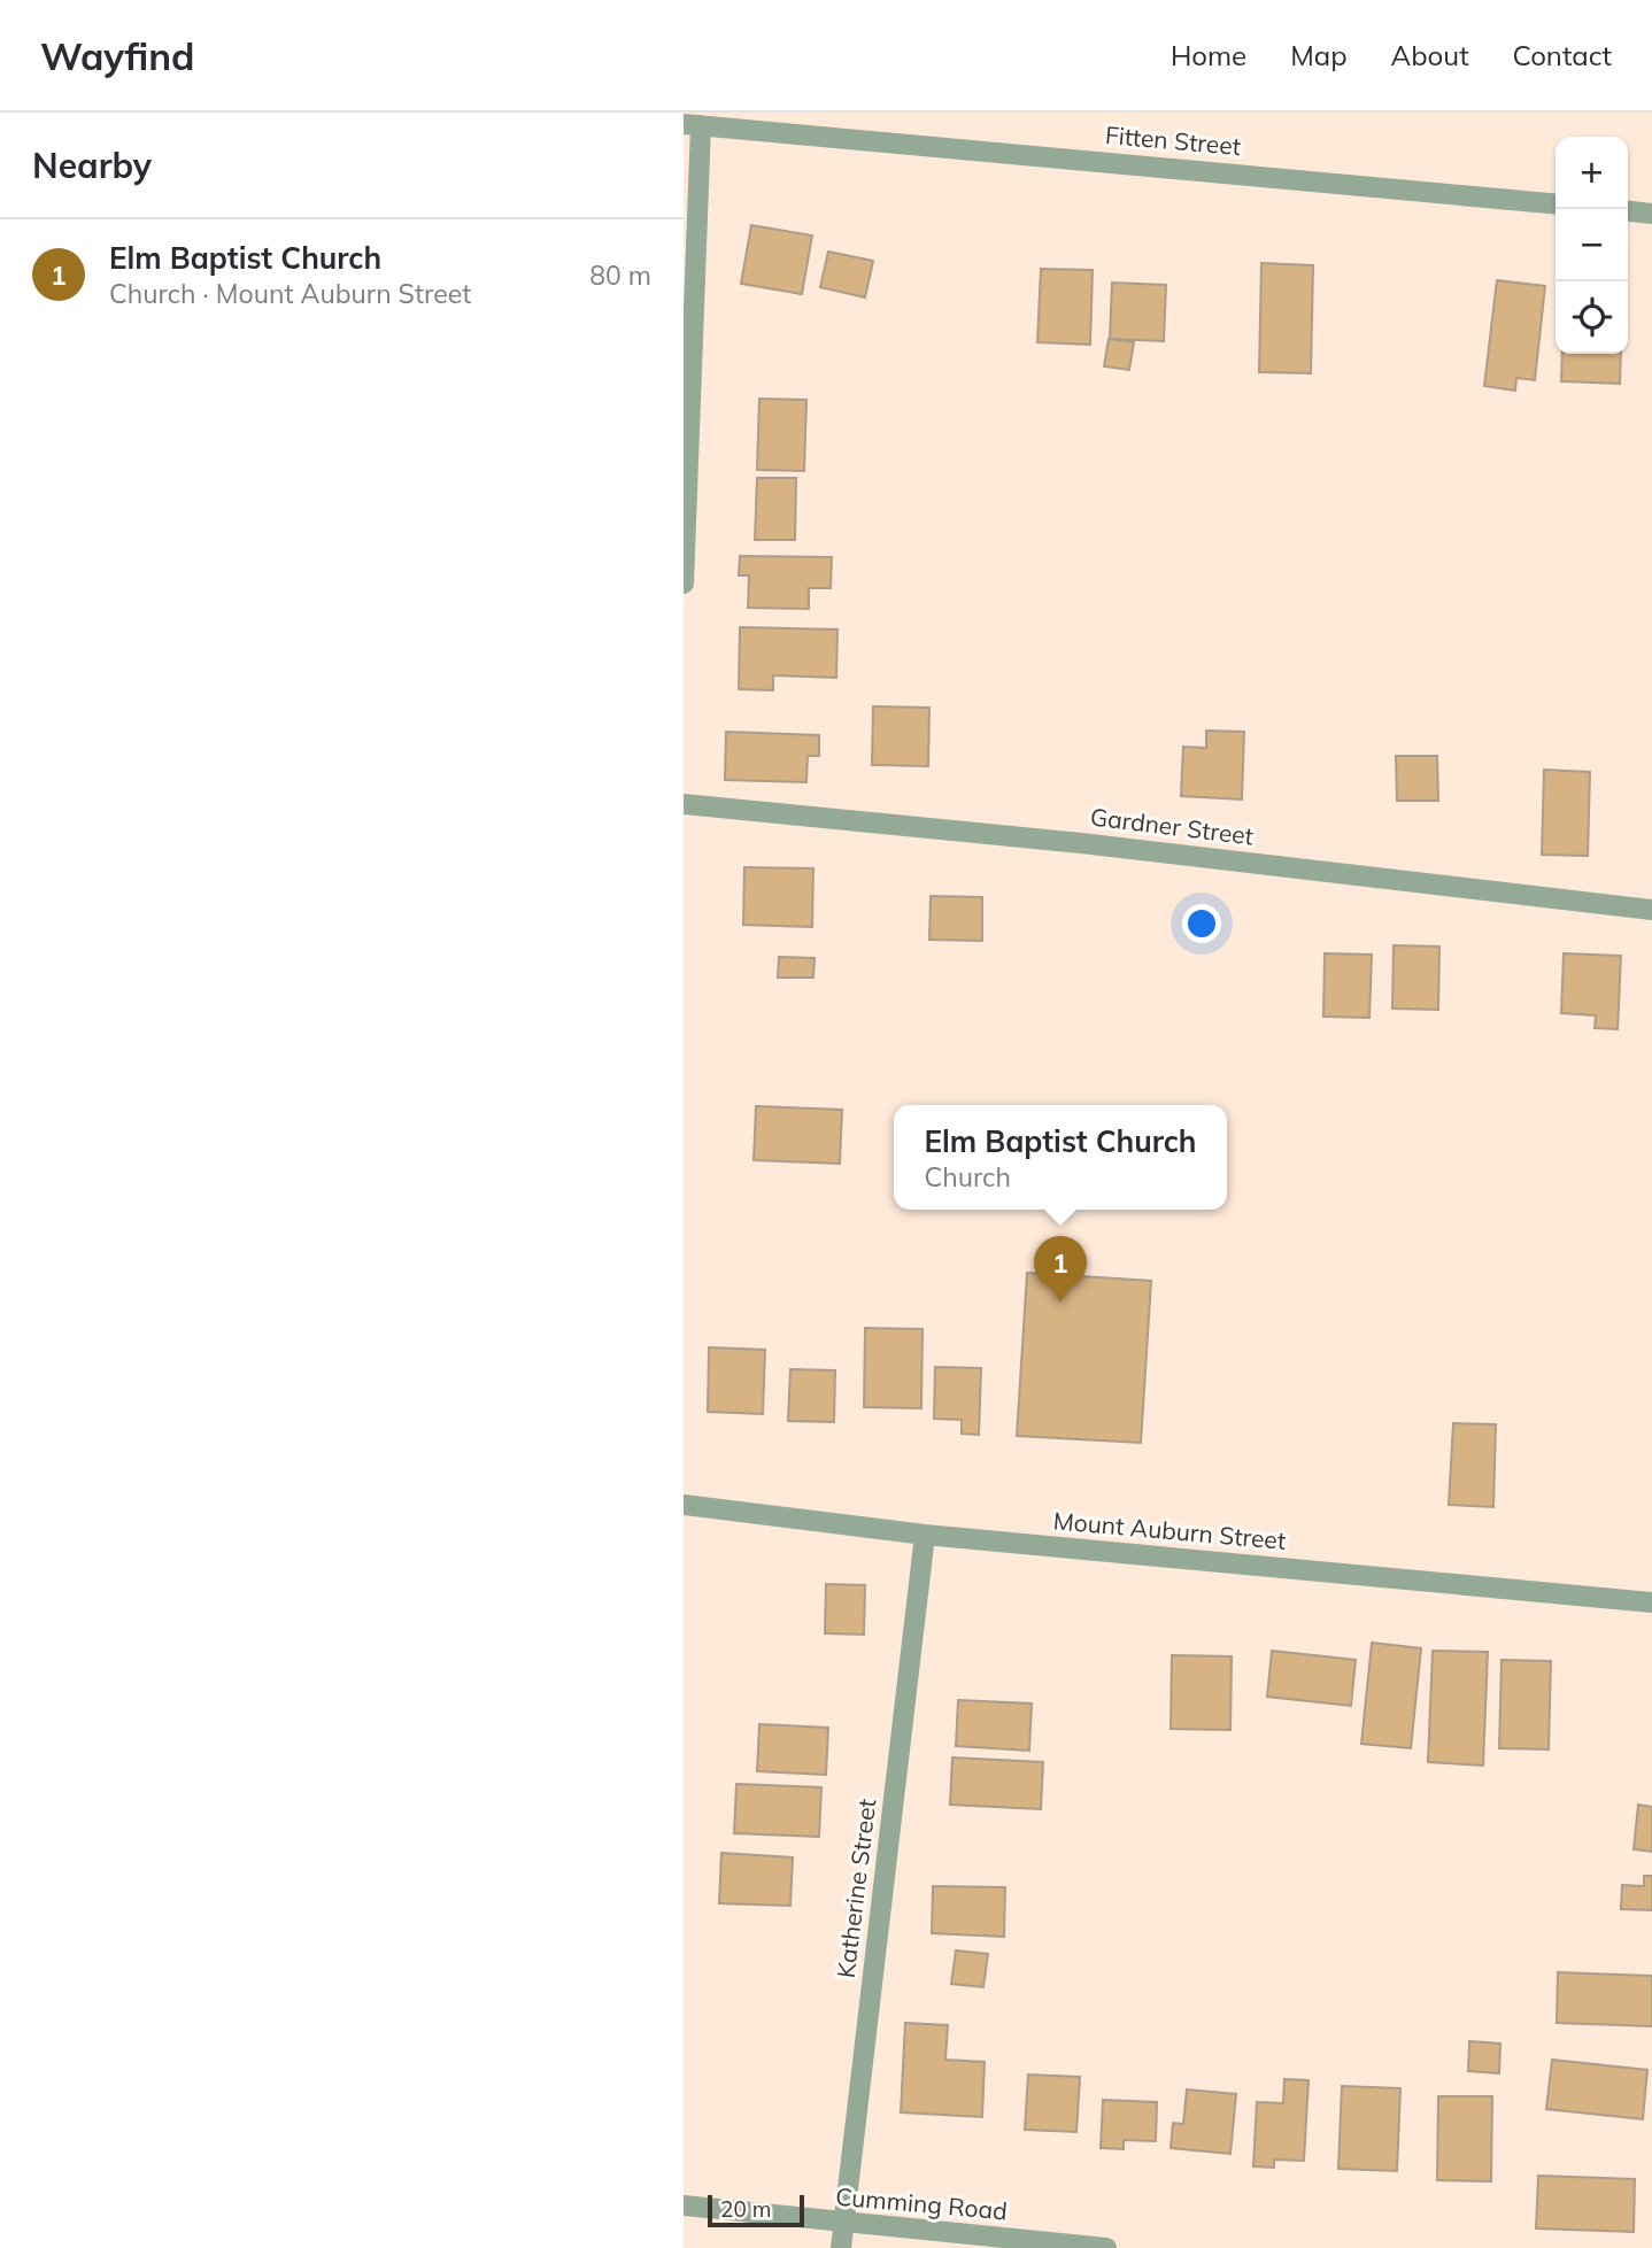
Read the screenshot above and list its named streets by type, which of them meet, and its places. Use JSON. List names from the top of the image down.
{
  "streets": {
    "street": [
      "Fitten Street",
      "Gardner Street",
      "Mount Auburn Street",
      "Katherine Street",
      "Cumming Road"
    ]
  },
  "crossings": [
    ["Mount Auburn Street", "Katherine Street"],
    ["Katherine Street", "Cumming Road"]
  ],
  "scale_bar": "20 m",
  "page": {
    "header": "Wayfind",
    "nav": [
      "Home",
      "Map",
      "About",
      "Contact"
    ],
    "heading": "Nearby",
    "map_buttons": ["+", "−"],
    "list": [
      {
        "mark": "1",
        "name": "Elm Baptist Church",
        "note": "Church · Mount Auburn Street",
        "value": "80 m"
      }
    ],
    "popup": ["Elm Baptist Church", "Church"],
    "pins": "1",
    "scale": "20 m"
  }
}
